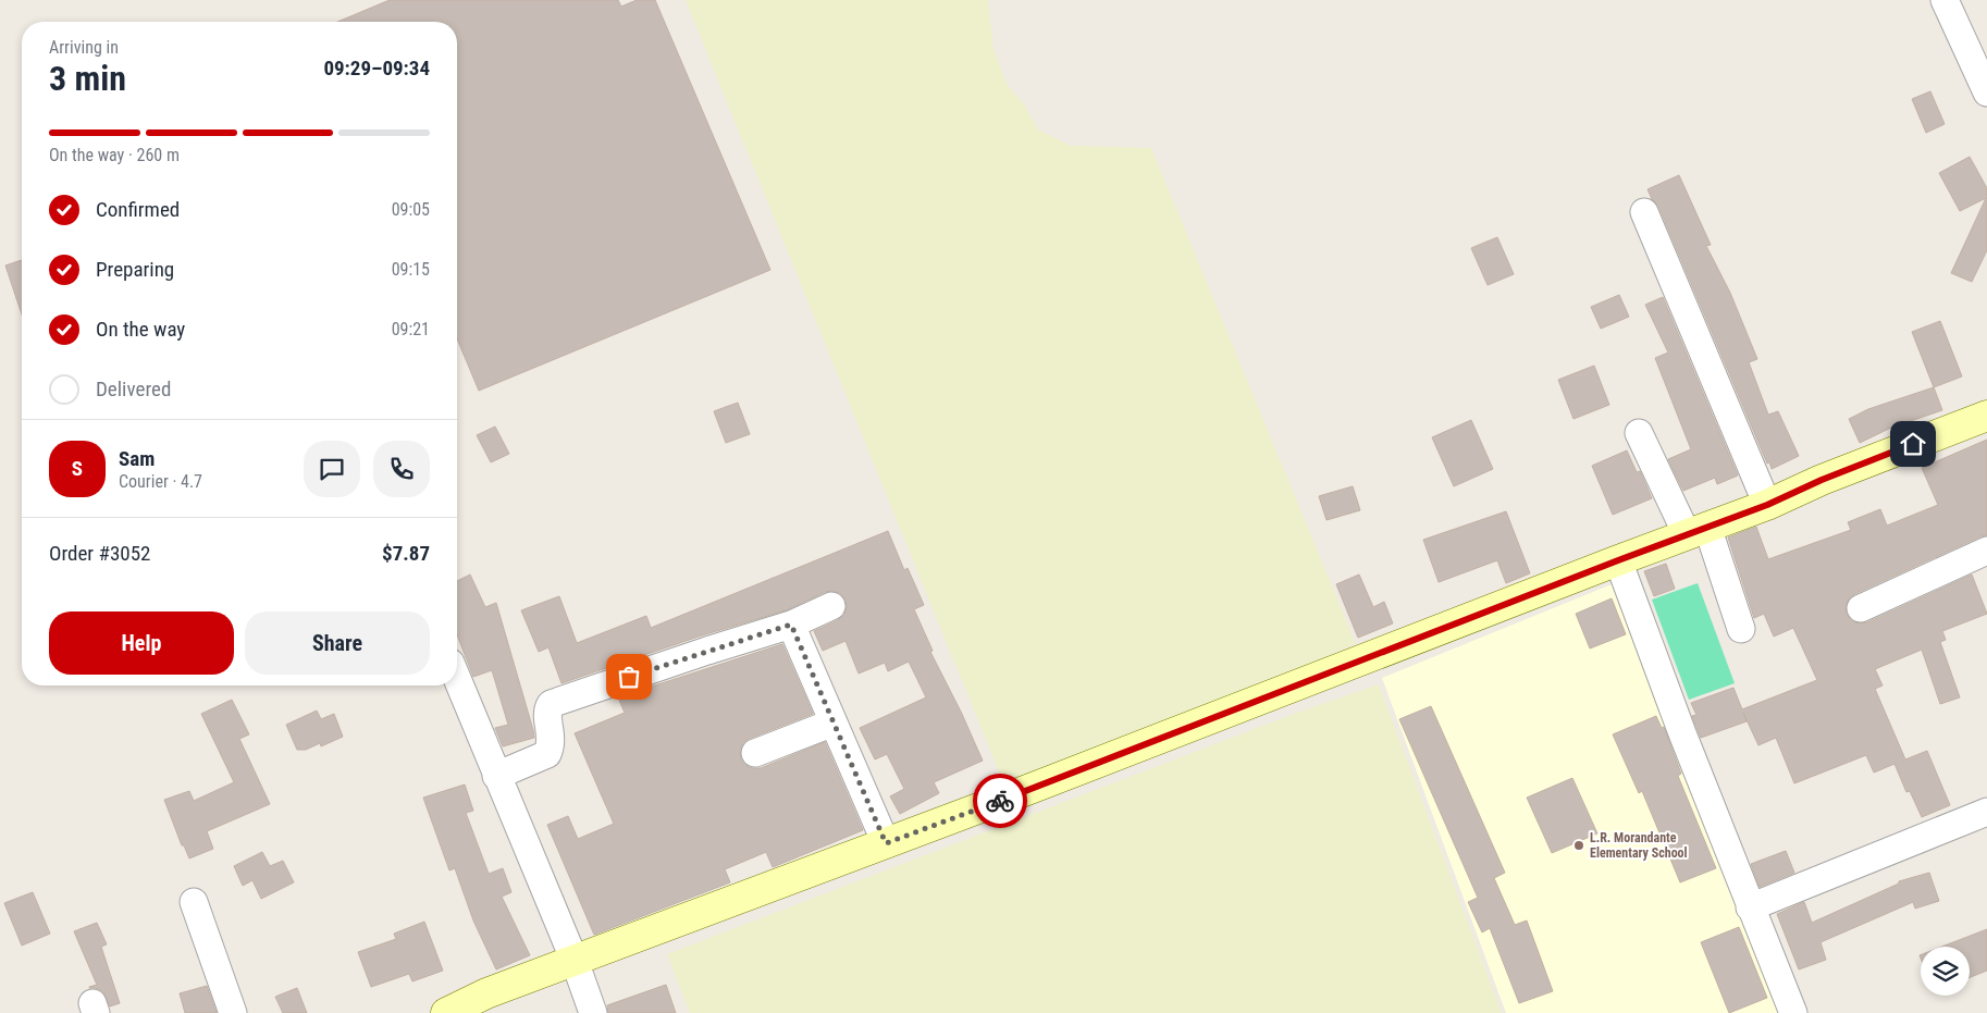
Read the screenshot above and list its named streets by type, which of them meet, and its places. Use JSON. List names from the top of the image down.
{
  "places": ["L.R. Morandante Elementary School"],
  "page": {
    "heading": ["3 min", "Arriving in", "09:29–09:34"],
    "panel": [
      "Sam",
      "Courier · 4.7",
      "Order #3052",
      "$7.87"
    ],
    "bar": "On the way · 260 m",
    "list": [
      ["Confirmed", "09:05"],
      ["Preparing", "09:15"],
      ["On the way", "09:21"],
      "Delivered"
    ],
    "round": "S",
    "buttons": ["Help", "Share"]
  }
}
